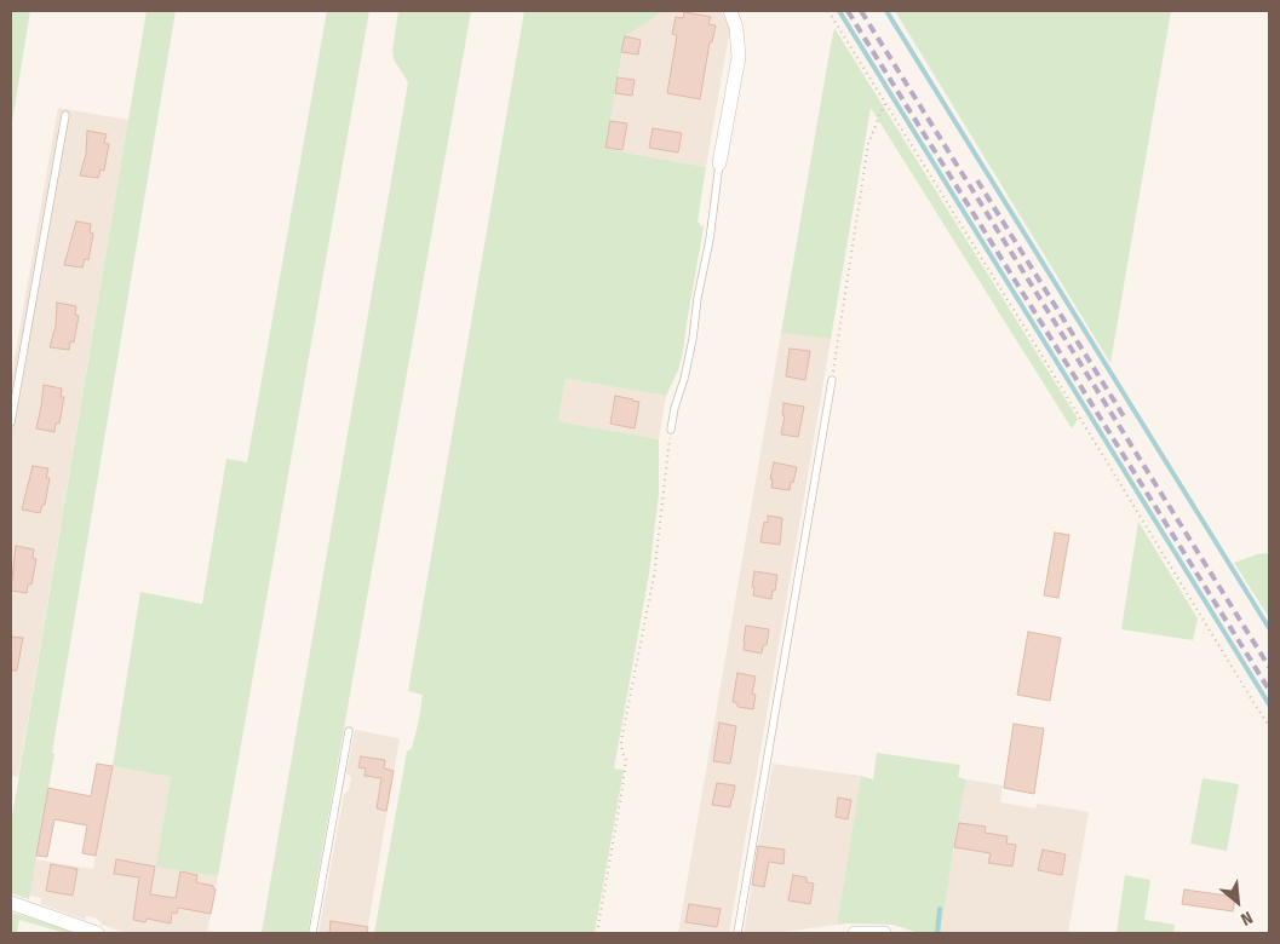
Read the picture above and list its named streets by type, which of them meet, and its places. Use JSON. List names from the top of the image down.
{
  "north": "bottom right"
}
